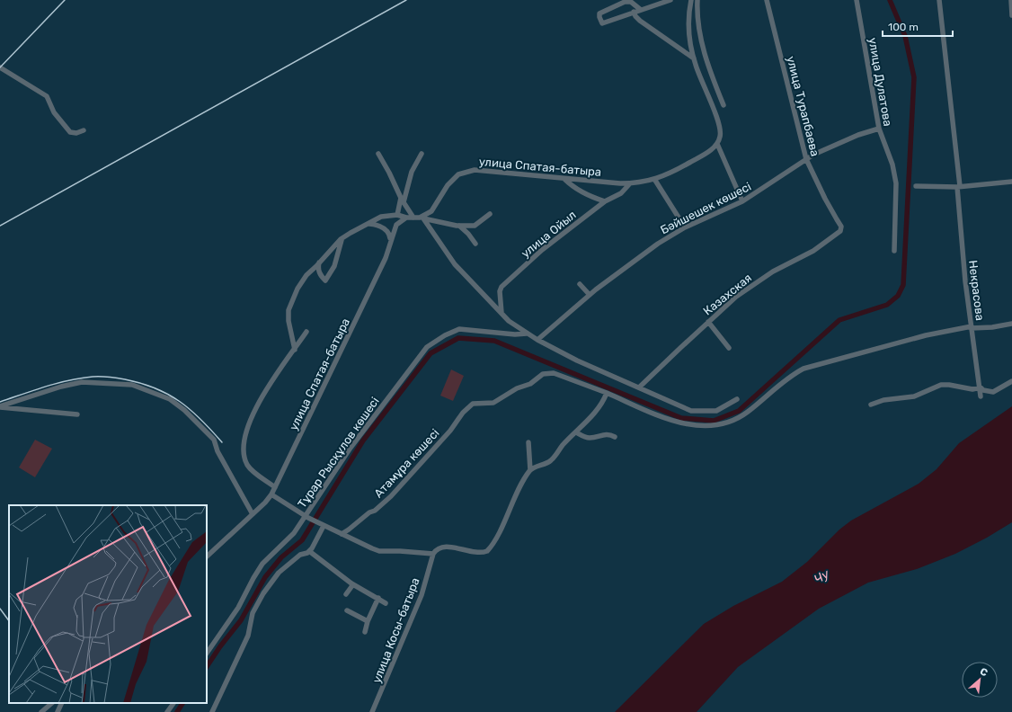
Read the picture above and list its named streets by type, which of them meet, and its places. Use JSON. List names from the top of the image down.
{
  "streets": {
    "street": [
      "улица Дулатова",
      "улица Турапбаева",
      "улица Спатая-батыра",
      "Бәйшешек көшесі",
      "улица Ойыл",
      "Некрасова",
      "Казахская",
      "Тұрар Рысқұлов көшесі",
      "Атамұра көшесі",
      "улица Косы-батыра"
    ]
  },
  "crossings": [
    ["улица Дулатова", "Бәйшешек көшесі"],
    ["улица Турапбаева", "Бәйшешек көшесі"],
    ["улица Турапбаева", "Казахская"],
    ["улица Спатая-батыра", "улица Ойыл"]
  ],
  "water": ["Чу"],
  "scale_bar": "100 m",
  "north": "top right"
}
